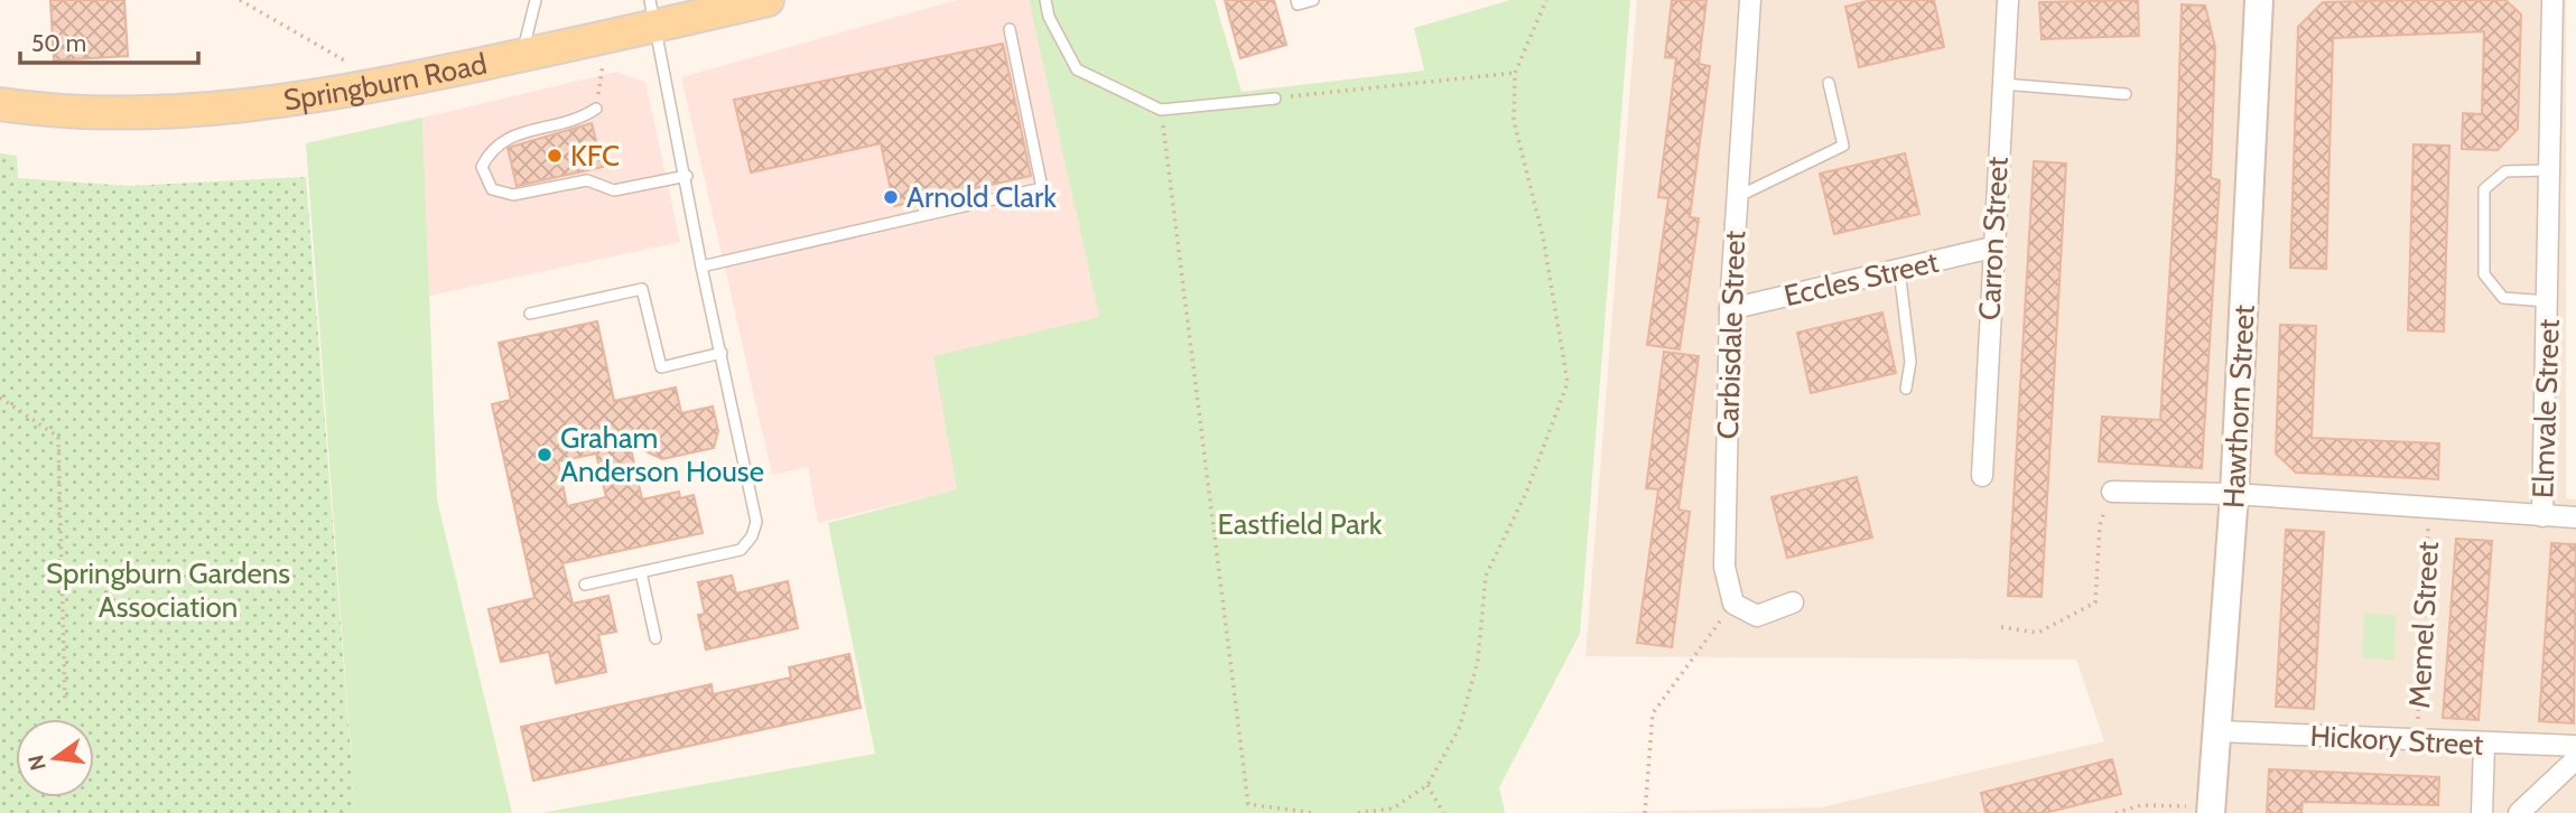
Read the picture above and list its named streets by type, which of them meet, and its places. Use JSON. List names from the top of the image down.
{
  "streets": {
    "main road": ["Springburn Road", "Hawthorn Street"],
    "street": [
      "Carron Street",
      "Eccles Street",
      "Carbisdale Street",
      "Elmvale Street",
      "Memel Street",
      "Hickory Street"
    ]
  },
  "crossings": [
    ["Carron Street", "Eccles Street"],
    ["Eccles Street", "Carbisdale Street"],
    ["Hawthorn Street", "Memel Street"],
    ["Hawthorn Street", "Hickory Street"],
    ["Elmvale Street", "Memel Street"],
    ["Memel Street", "Hickory Street"]
  ],
  "parks": ["Eastfield Park", "Springburn Gardens Association"],
  "places": ["KFC", "Arnold Clark", "Graham Anderson House"],
  "scale_bar": "50 m",
  "north": "left"
}
